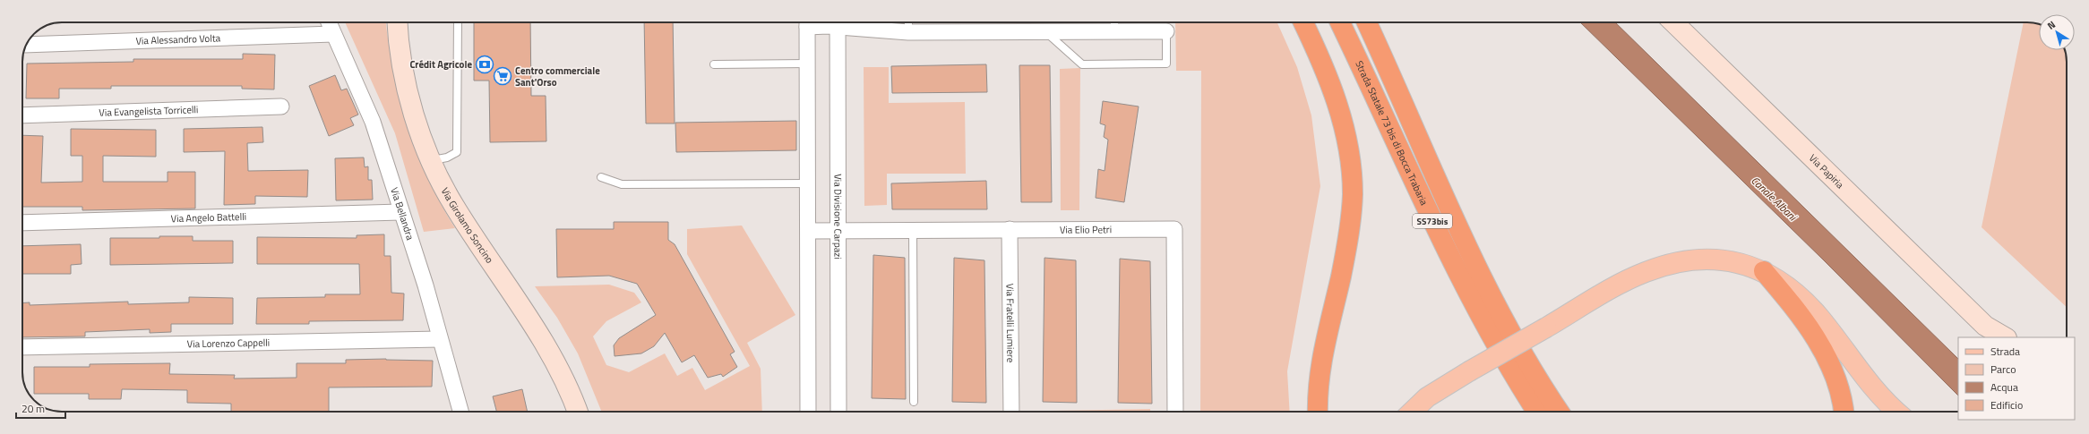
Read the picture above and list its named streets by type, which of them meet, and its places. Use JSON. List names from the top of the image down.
{
  "streets": {
    "highway": ["Strada Statale 73 bis di Bocca Trabaria", "SS73bis"],
    "main road": ["Via Papiria", "Via Girolamo Soncino"],
    "street": [
      "Via Alessandro Volta",
      "Via Evangelista Torricelli",
      "Via Bellandra",
      "Via Divisione Carpazi",
      "Via Angelo Battelli",
      "Via Elio Petri",
      "Via Fratelli Lumiere",
      "Via Lorenzo Cappelli"
    ]
  },
  "crossings": [
    ["Via Alessandro Volta", "Via Bellandra"],
    ["Via Bellandra", "Via Angelo Battelli"],
    ["Via Bellandra", "Via Lorenzo Cappelli"],
    ["Via Divisione Carpazi", "Via Elio Petri"],
    ["Via Elio Petri", "Via Fratelli Lumiere"]
  ],
  "water": ["Canale Albani"],
  "places": {
    "bank": ["Crédit Agricole"],
    "supermarket": ["Centro commerciale Sant'Orso"]
  },
  "legend": [
    "Strada",
    "Parco",
    "Acqua",
    "Edificio"
  ],
  "scale_bar": "20 m",
  "north": "top left"
}
